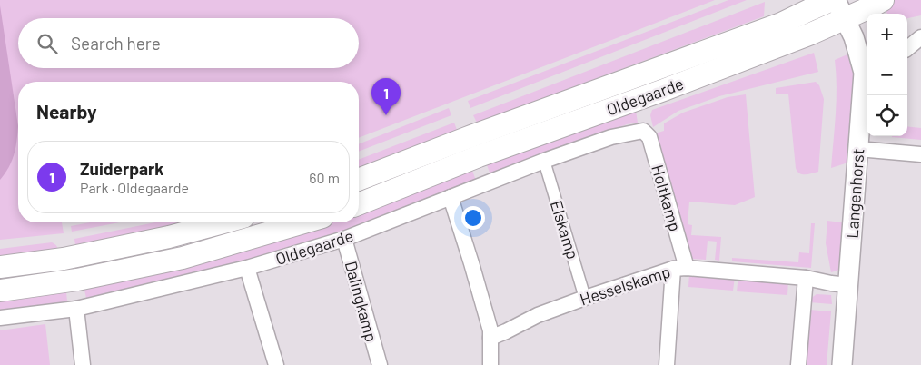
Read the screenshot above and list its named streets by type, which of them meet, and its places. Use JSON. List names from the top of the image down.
{
  "streets": {
    "main road": ["Oldegaarde"],
    "street": [
      "Langenhorst",
      "Holtkamp",
      "Elskamp",
      "Hesselskamp",
      "Dalingkamp"
    ]
  },
  "crossings": [
    ["Oldegaarde", "Langenhorst"],
    ["Oldegaarde", "Holtkamp"],
    ["Oldegaarde", "Elskamp"],
    ["Oldegaarde", "Dalingkamp"],
    ["Langenhorst", "Hesselskamp"],
    ["Holtkamp", "Hesselskamp"],
    ["Elskamp", "Hesselskamp"]
  ],
  "page": {
    "map_buttons": ["+", "−"],
    "search": "Search here",
    "pins": "1",
    "heading": "Nearby",
    "list": [
      {
        "mark": "1",
        "name": "Zuiderpark",
        "note": "Park · Oldegaarde",
        "value": "60 m"
      }
    ]
  }
}
